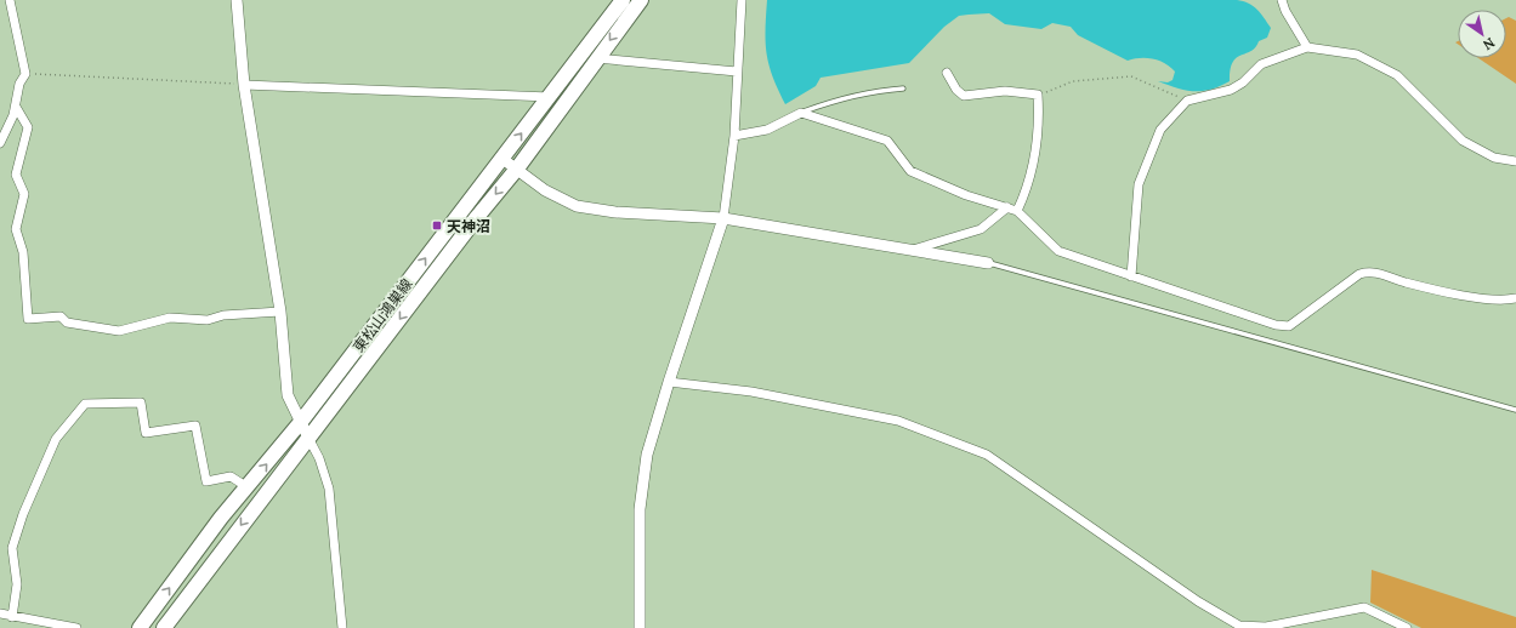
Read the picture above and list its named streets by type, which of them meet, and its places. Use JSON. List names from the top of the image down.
{
  "streets": {
    "main road": ["東松山鴻巣線"]
  },
  "places": {
    "transit": ["天神沼"]
  },
  "north": "bottom right"
}
